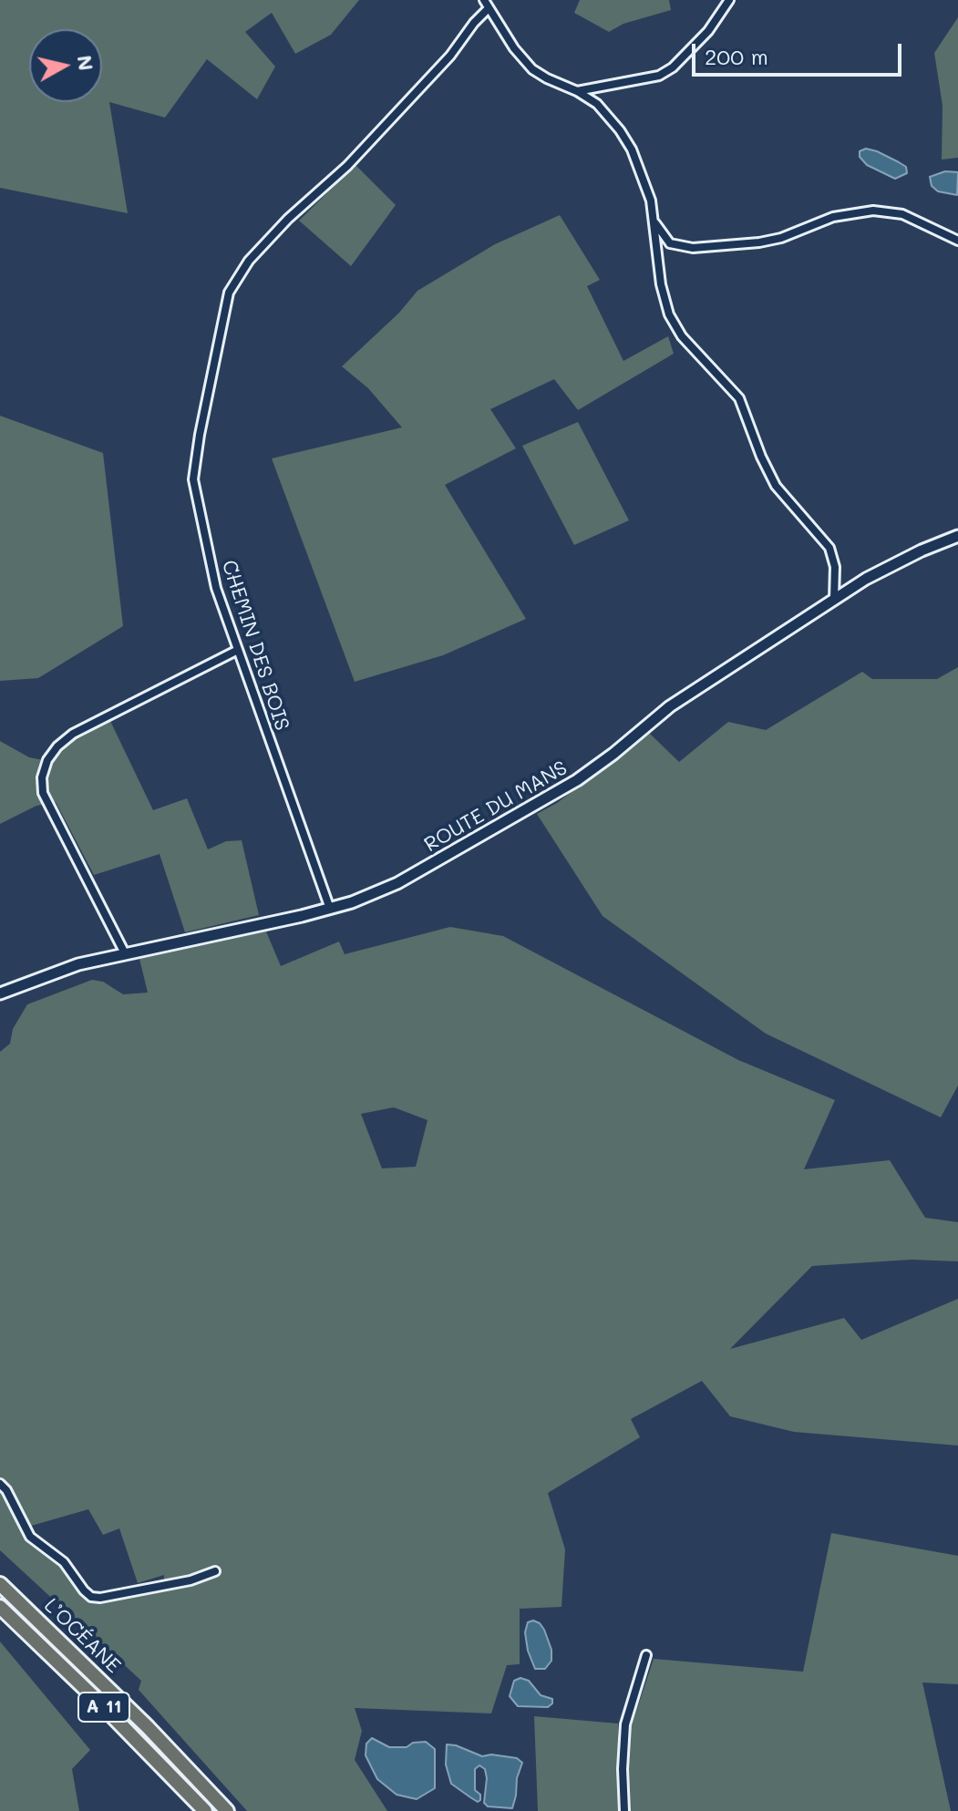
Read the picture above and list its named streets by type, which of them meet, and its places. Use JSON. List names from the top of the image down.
{
  "streets": {
    "highway": ["L’OCÉANE", "A 11"],
    "street": ["CHEMIN DES BOIS", "ROUTE DU MANS"]
  },
  "crossings": [
    ["CHEMIN DES BOIS", "ROUTE DU MANS"]
  ],
  "scale_bar": "200 m",
  "north": "right"
}
